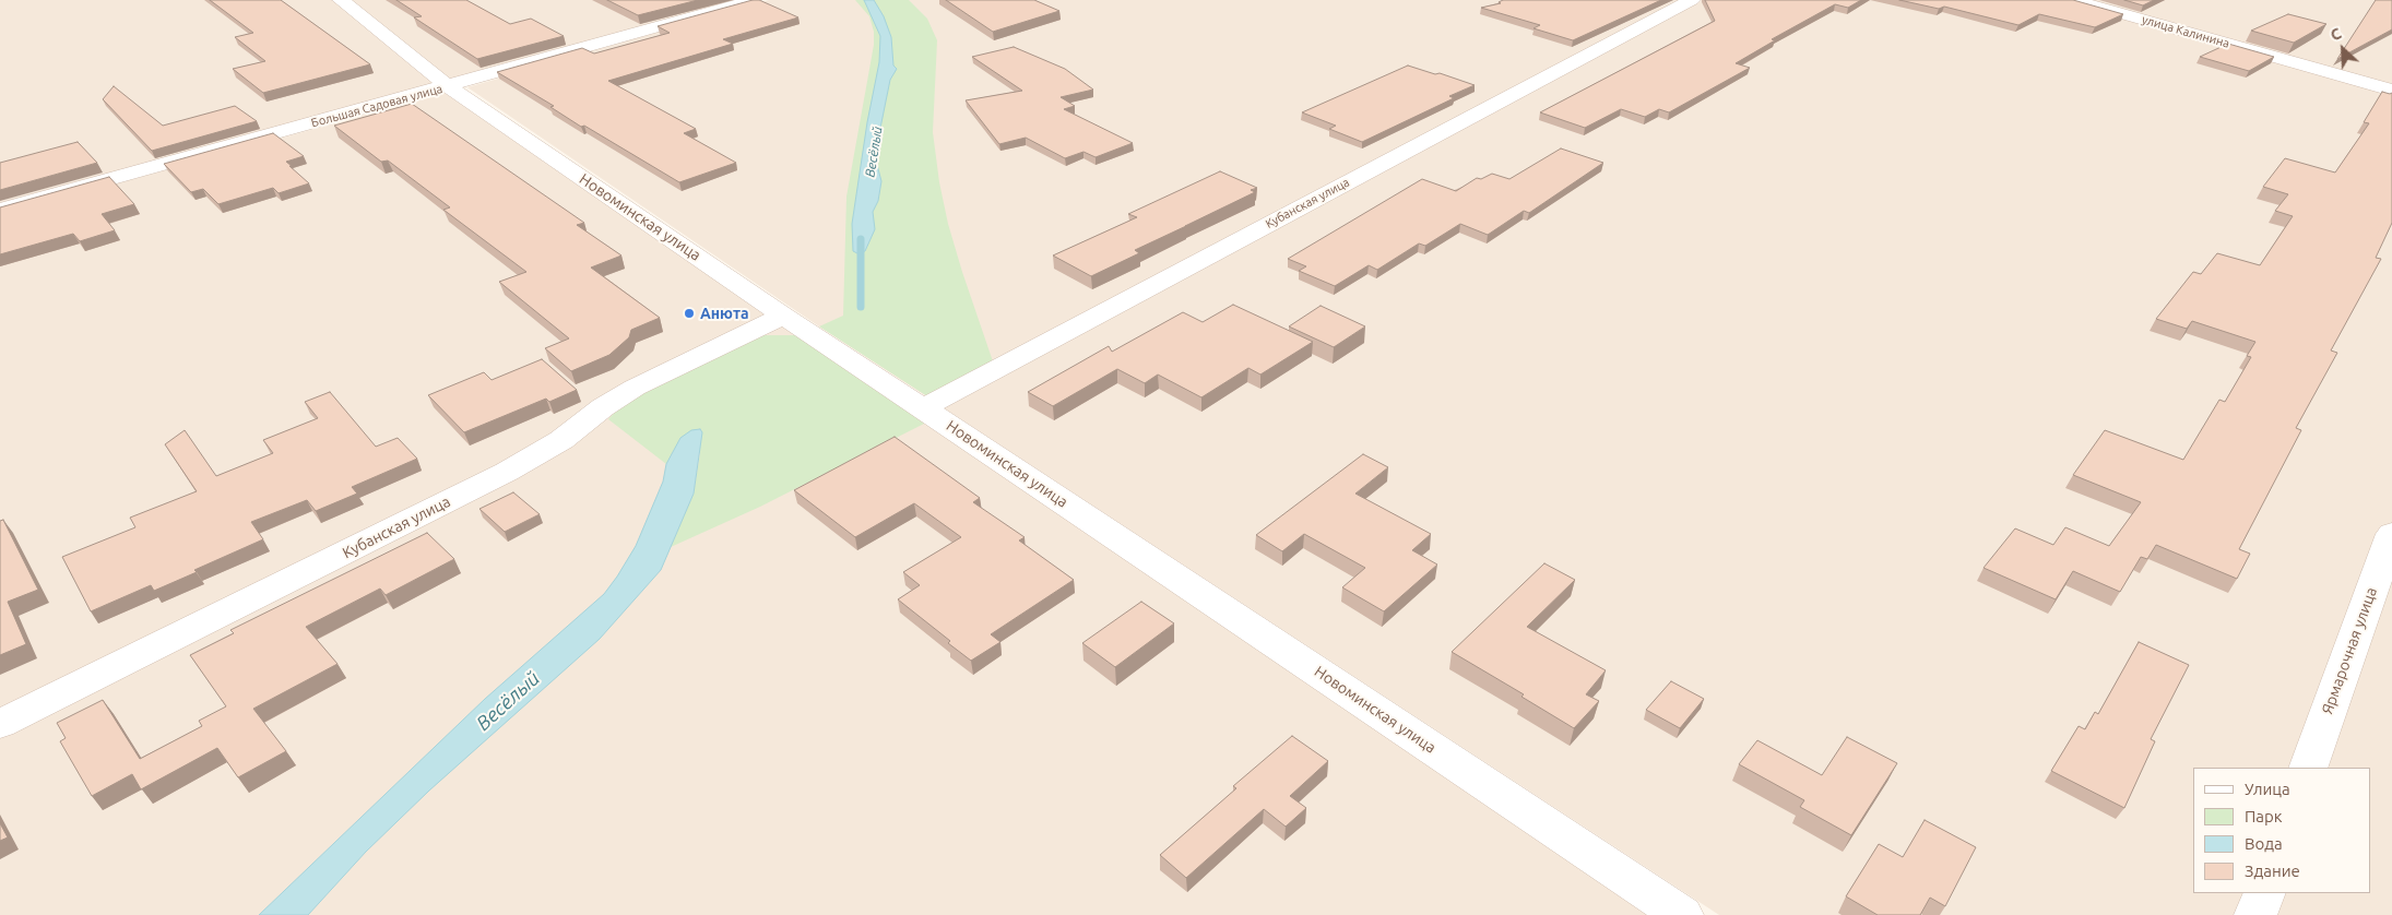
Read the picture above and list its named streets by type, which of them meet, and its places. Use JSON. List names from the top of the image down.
{
  "streets": {
    "street": [
      "улица Калинина",
      "Большая Садовая улица",
      "Кубанская улица",
      "Новоминская улица",
      "Ярмарочная улица"
    ]
  },
  "crossings": [
    ["Большая Садовая улица", "Новоминская улица"],
    ["Кубанская улица", "Новоминская улица"]
  ],
  "water": ["Весёлый"],
  "places": ["Анюта"],
  "legend": [
    "Улица",
    "Парк",
    "Вода",
    "Здание"
  ],
  "north": "top left"
}
